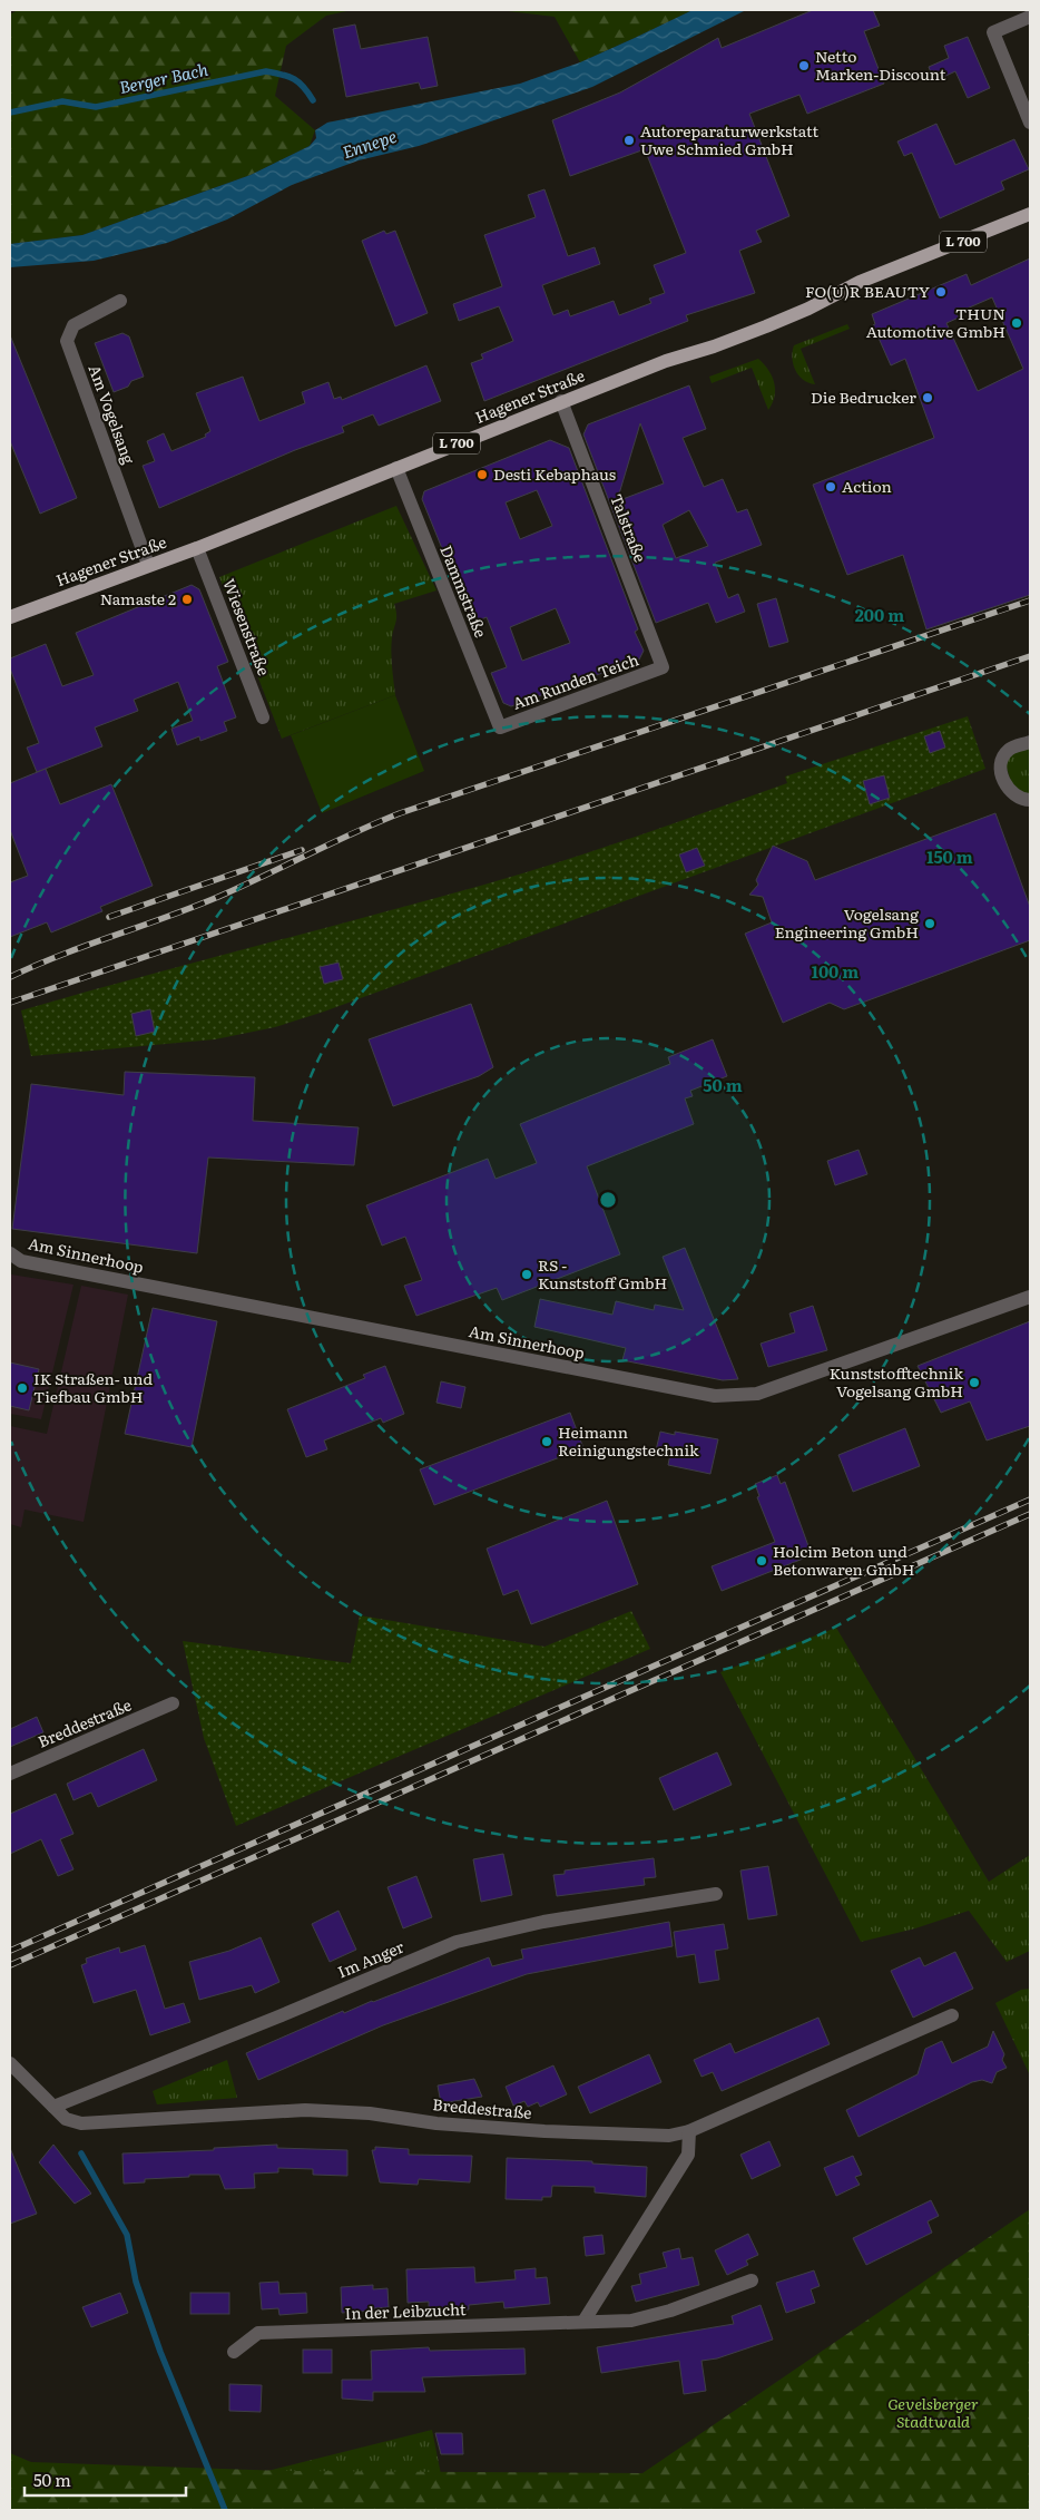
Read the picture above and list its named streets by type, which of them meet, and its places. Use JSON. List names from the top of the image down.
{
  "streets": {
    "main road": ["L 700", "Hagener Straße"],
    "street": [
      "Am Vogelsang",
      "Talstraße",
      "Dammstraße",
      "Wiesenstraße",
      "Am Runden Teich",
      "Am Sinnerhoop",
      "Breddestraße",
      "Im Anger",
      "In der Leibzucht"
    ]
  },
  "crossings": [
    ["Hagener Straße", "Am Vogelsang"],
    ["Hagener Straße", "Talstraße"],
    ["Hagener Straße", "Dammstraße"],
    ["Hagener Straße", "Wiesenstraße"],
    ["Talstraße", "Am Runden Teich"],
    ["Dammstraße", "Am Runden Teich"],
    ["Breddestraße", "Im Anger"]
  ],
  "water": ["Berger Bach", "Ennepe"],
  "parks": ["Gevelsberger Stadtwald"],
  "places": [
    "Netto Marken-Discount",
    "Autoreparaturwerkstatt Uwe Schmied GmbH",
    "FO(U)R BEAUTY",
    "THUN Automotive GmbH",
    "Die Bedrucker",
    "Desti Kebaphaus",
    "Action",
    "Namaste 2",
    "Vogelsang Engineering GmbH",
    "RS - Kunststoff GmbH",
    "Kunststofftechnik Vogelsang GmbH",
    "IK Straßen- und Tiefbau GmbH",
    "Heimann Reinigungstechnik",
    "Holcim Beton und Betonwaren GmbH"
  ],
  "scale_bar": "50 m",
  "rings": [
    "200 m",
    "150 m",
    "100 m",
    "50 m"
  ]
}
